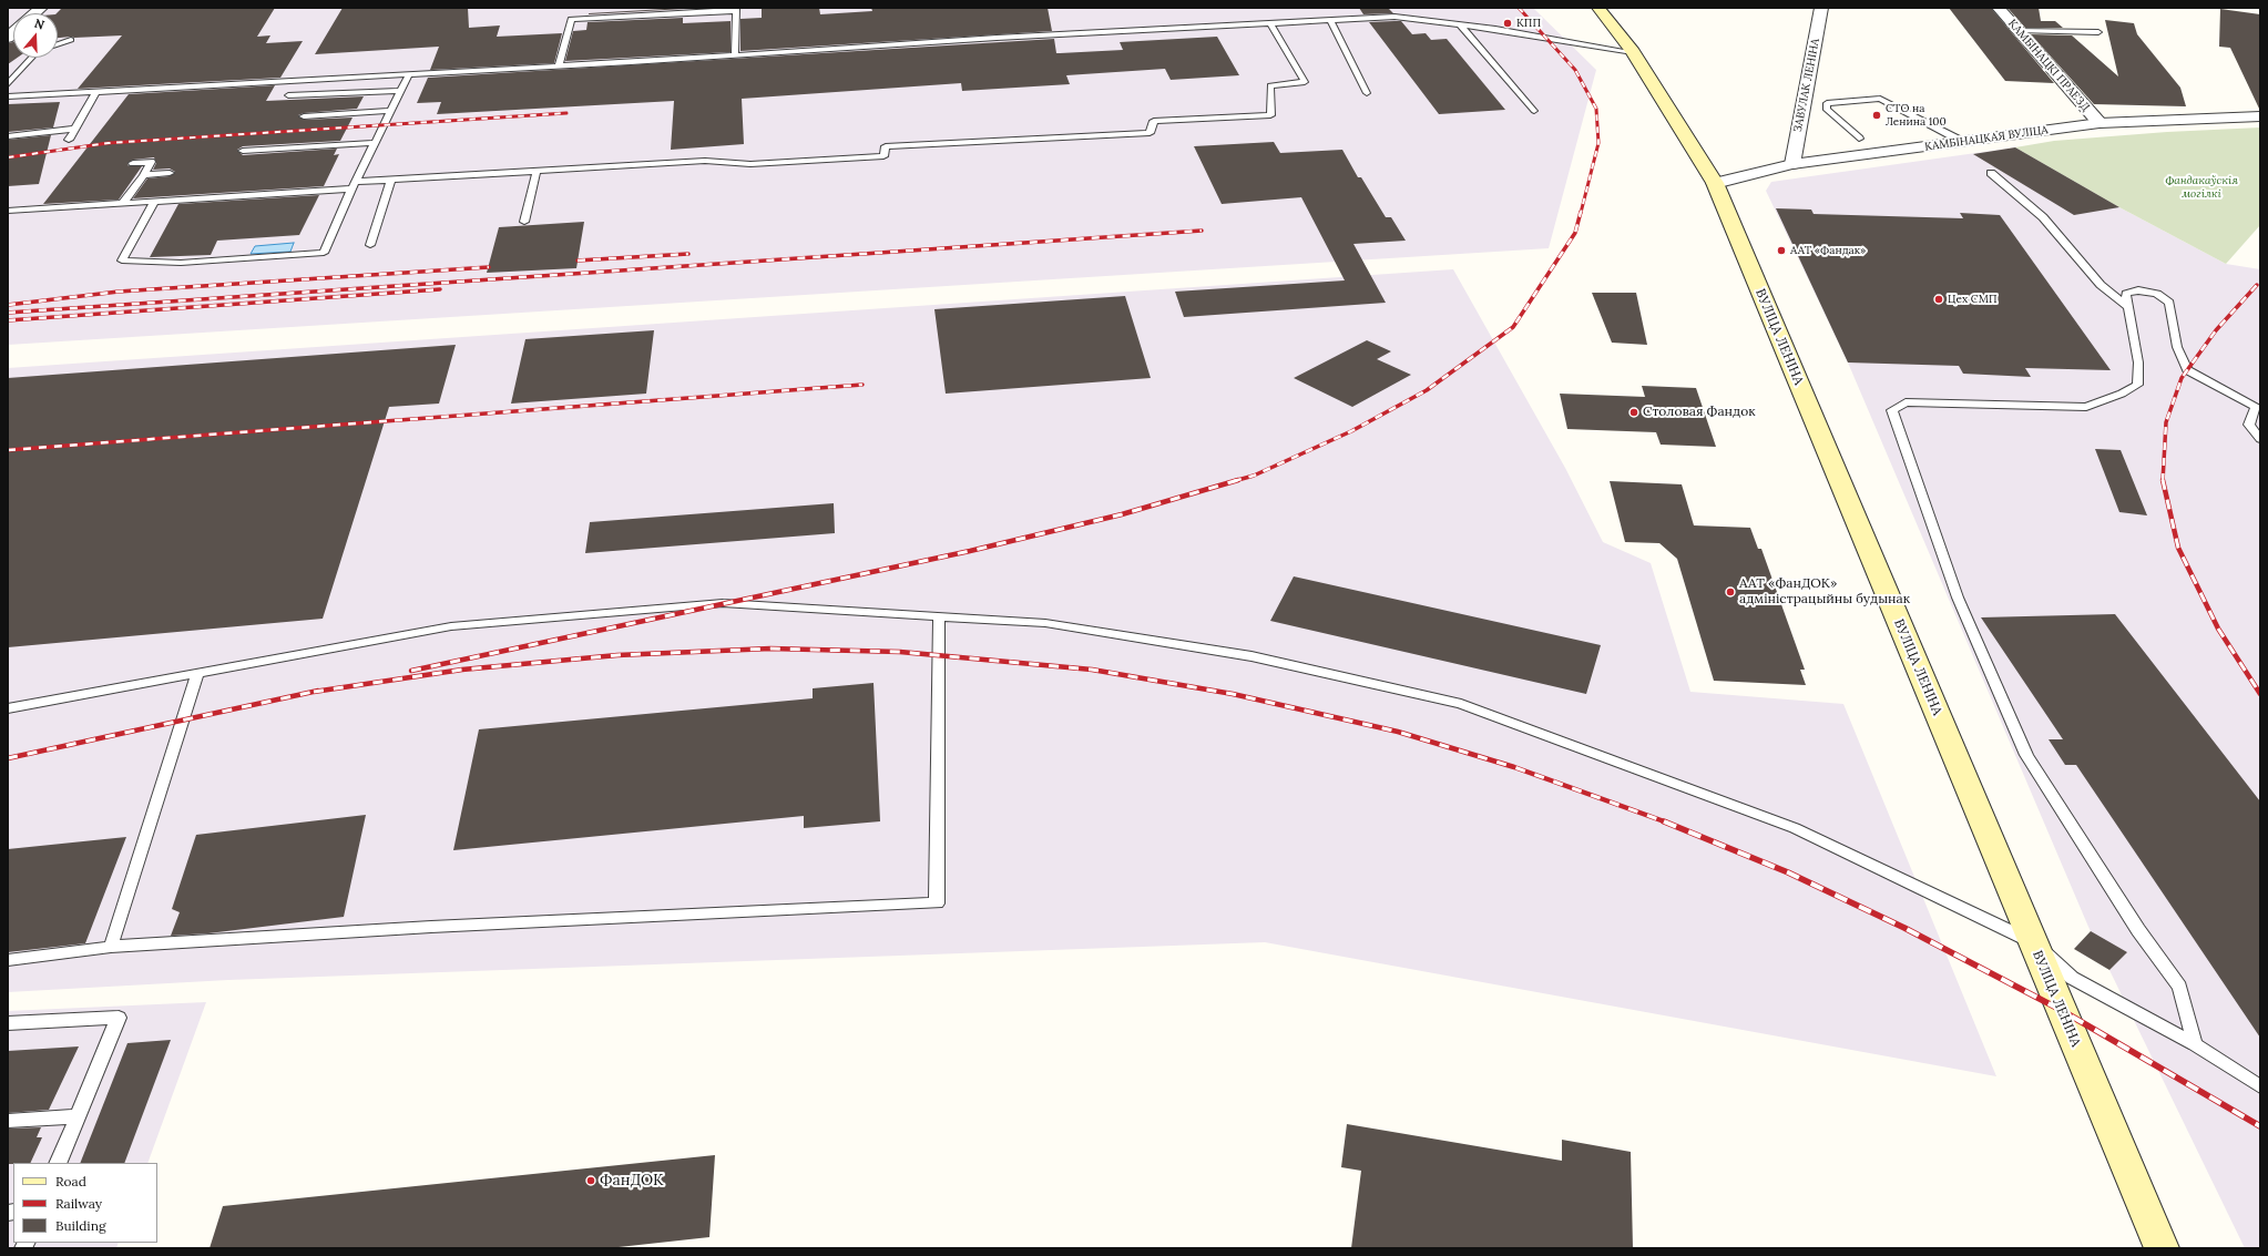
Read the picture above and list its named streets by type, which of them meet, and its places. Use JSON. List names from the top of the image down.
{
  "streets": {
    "main road": ["ВУЛІЦА ЛЕНІНА"],
    "street": ["КАМБІНАЦКІ ПРАЕЗД", "ЗАВУЛАК ЛЕНІНА", "КАМБІНАЦКАЯ ВУЛІЦА"]
  },
  "crossings": [
    ["КАМБІНАЦКІ ПРАЕЗД", "КАМБІНАЦКАЯ ВУЛІЦА"],
    ["ЗАВУЛАК ЛЕНІНА", "КАМБІНАЦКАЯ ВУЛІЦА"],
    ["КАМБІНАЦКАЯ ВУЛІЦА", "ВУЛІЦА ЛЕНІНА"]
  ],
  "parks": ["Фандакаўскія могілкі"],
  "places": [
    "КПП",
    "СТО на Ленина 100",
    "ААТ «Фандак»",
    "Цех СМП",
    "Столовая Фандок",
    "ААТ «ФанДОК» адміністрацыйны будынак",
    "ФанДОК"
  ],
  "legend": ["Road", "Railway", "Building"],
  "north": "top"
}
